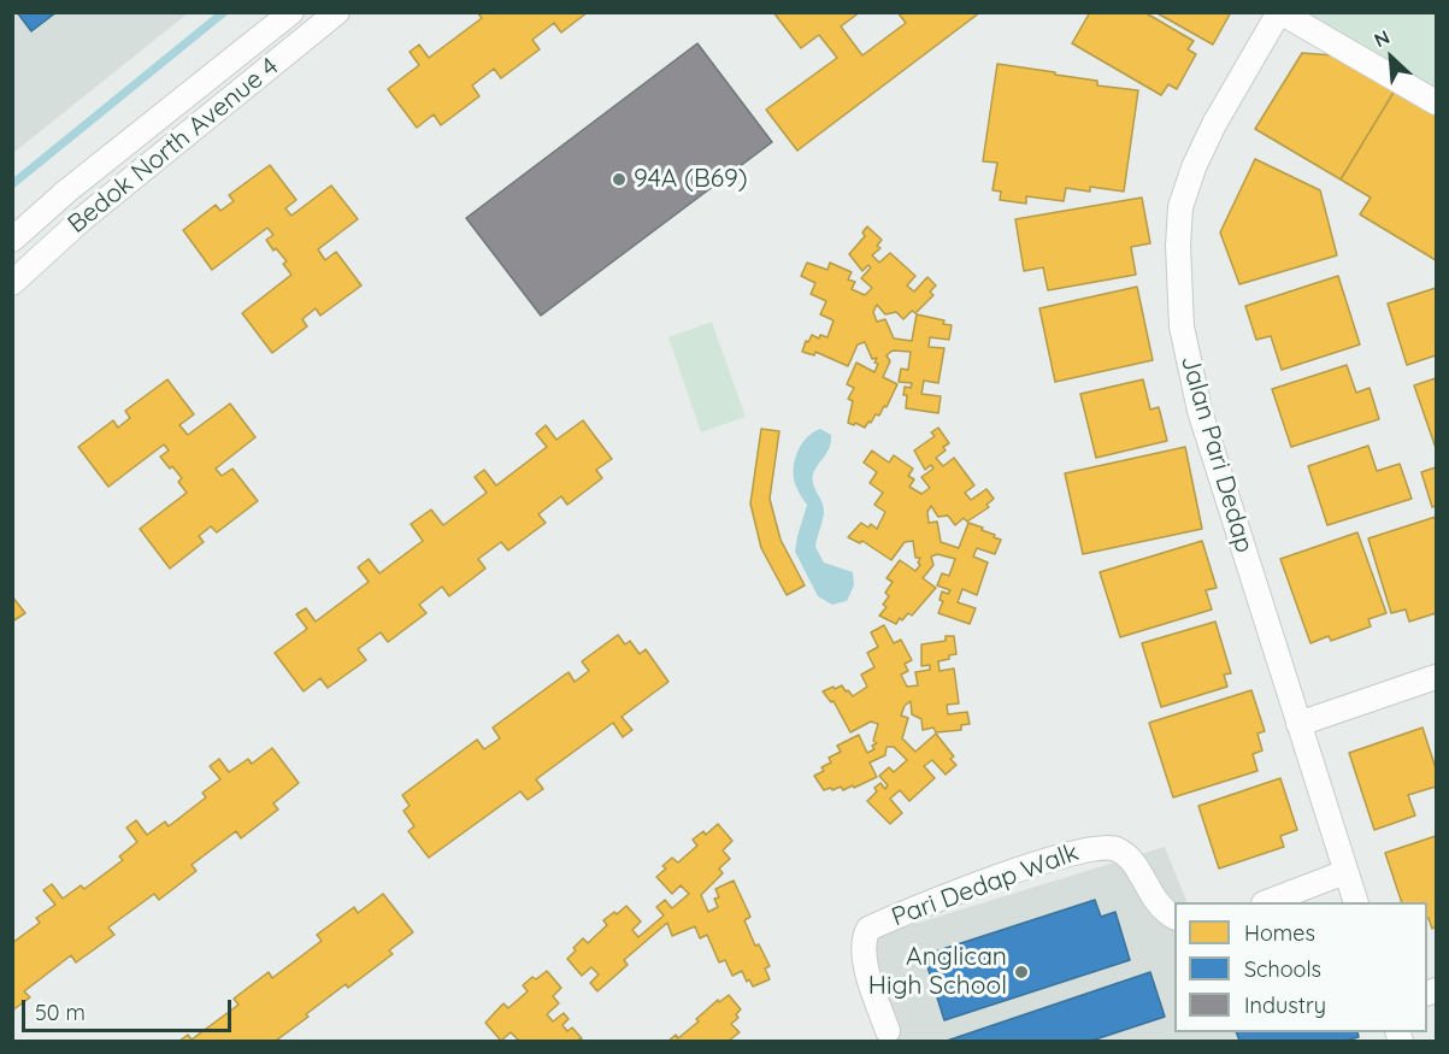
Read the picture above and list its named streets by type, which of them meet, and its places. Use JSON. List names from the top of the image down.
{
  "streets": {
    "street": ["Bedok North Avenue 4", "Jalan Pari Dedap", "Pari Dedap Walk"]
  },
  "places": ["94A (B69)", "Anglican High School"],
  "legend": ["Homes", "Schools", "Industry"],
  "scale_bar": "50 m",
  "north": "top left"
}
